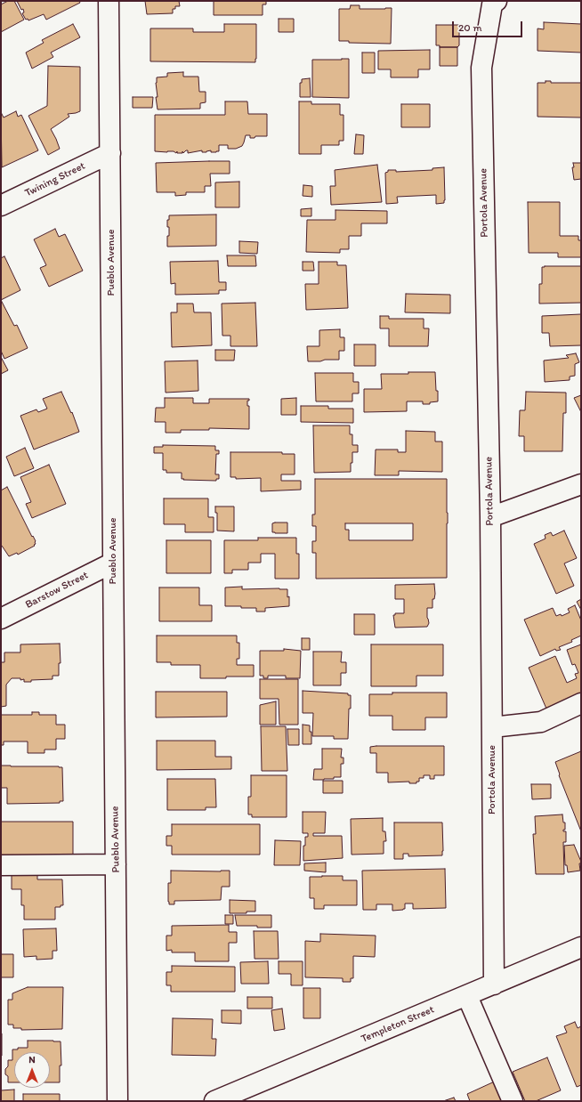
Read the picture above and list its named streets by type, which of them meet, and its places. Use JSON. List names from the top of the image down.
{
  "streets": {
    "street": [
      "Twining Street",
      "Portola Avenue",
      "Pueblo Avenue",
      "Barstow Street",
      "Templeton Street"
    ]
  },
  "crossings": [
    ["Twining Street", "Pueblo Avenue"],
    ["Portola Avenue", "Templeton Street"],
    ["Pueblo Avenue", "Barstow Street"]
  ],
  "scale_bar": "20 m",
  "north": "top"
}
